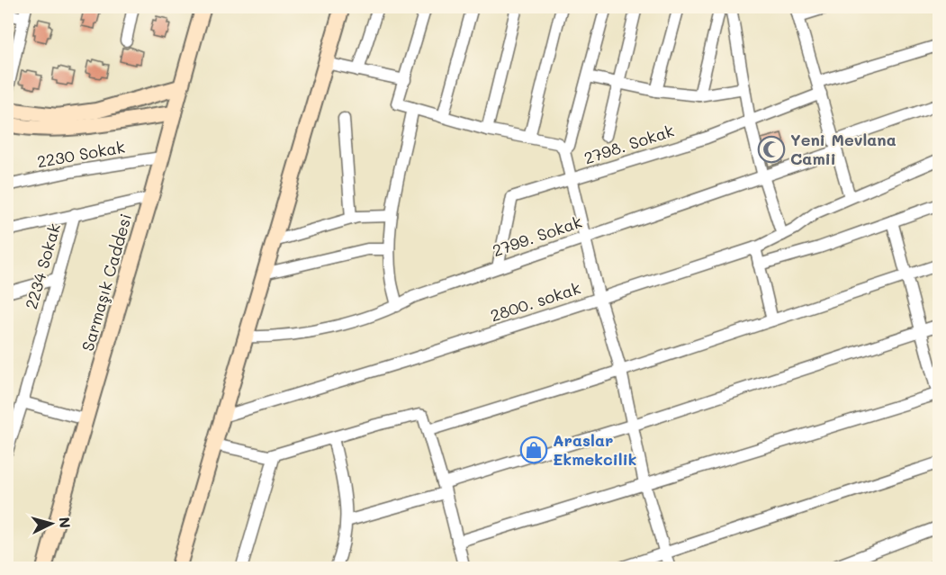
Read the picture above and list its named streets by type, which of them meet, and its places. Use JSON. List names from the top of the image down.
{
  "streets": {
    "main road": ["Sarmaşık Caddesi"],
    "street": [
      "2798. Sokak",
      "2230 Sokak",
      "2799. Sokak",
      "2234 Sokak",
      "2800. sokak"
    ]
  },
  "crossings": [
    ["2798. Sokak", "2799. Sokak"],
    ["2230 Sokak", "Sarmaşık Caddesi"]
  ],
  "places": {
    "mosque": ["Yeni Mevlana Camii"],
    "shop": ["Araslar Ekmekcilik"]
  },
  "north": "right"
}
